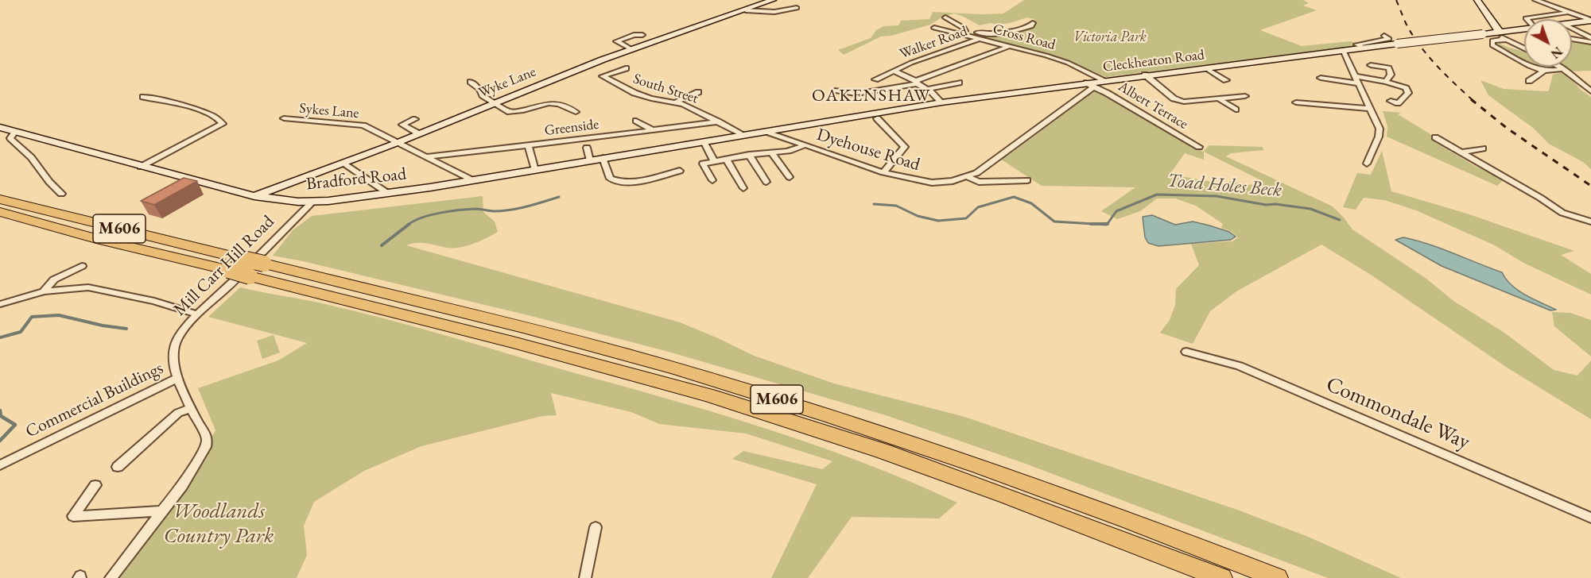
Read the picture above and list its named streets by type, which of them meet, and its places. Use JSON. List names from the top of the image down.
{
  "streets": {
    "highway": ["M606"],
    "street": [
      "Cross Road",
      "Walker Road",
      "Cleckheaton Road",
      "Wyke Lane",
      "South Street",
      "Albert Terrace",
      "Sykes Lane",
      "Greenside",
      "Dyehouse Road",
      "Bradford Road",
      "Mill Carr Hill Road",
      "Commercial Buildings",
      "Commondale Way"
    ]
  },
  "crossings": [
    ["Cross Road", "Walker Road"],
    ["Cross Road", "Cleckheaton Road"],
    ["Cleckheaton Road", "South Street"],
    ["Cleckheaton Road", "Albert Terrace"],
    ["Cleckheaton Road", "Dyehouse Road"],
    ["Cleckheaton Road", "Bradford Road"],
    ["Wyke Lane", "Sykes Lane"],
    ["Wyke Lane", "Bradford Road"],
    ["South Street", "Greenside"],
    ["Albert Terrace", "Dyehouse Road"],
    ["Sykes Lane", "Greenside"],
    ["Sykes Lane", "Bradford Road"],
    ["Bradford Road", "Mill Carr Hill Road"],
    ["Mill Carr Hill Road", "Commercial Buildings"]
  ],
  "districts": ["OAKENSHAW"],
  "water": ["Toad Holes Beck"],
  "parks": ["Victoria Park", "Woodlands Country Park"],
  "north": "bottom right"
}
